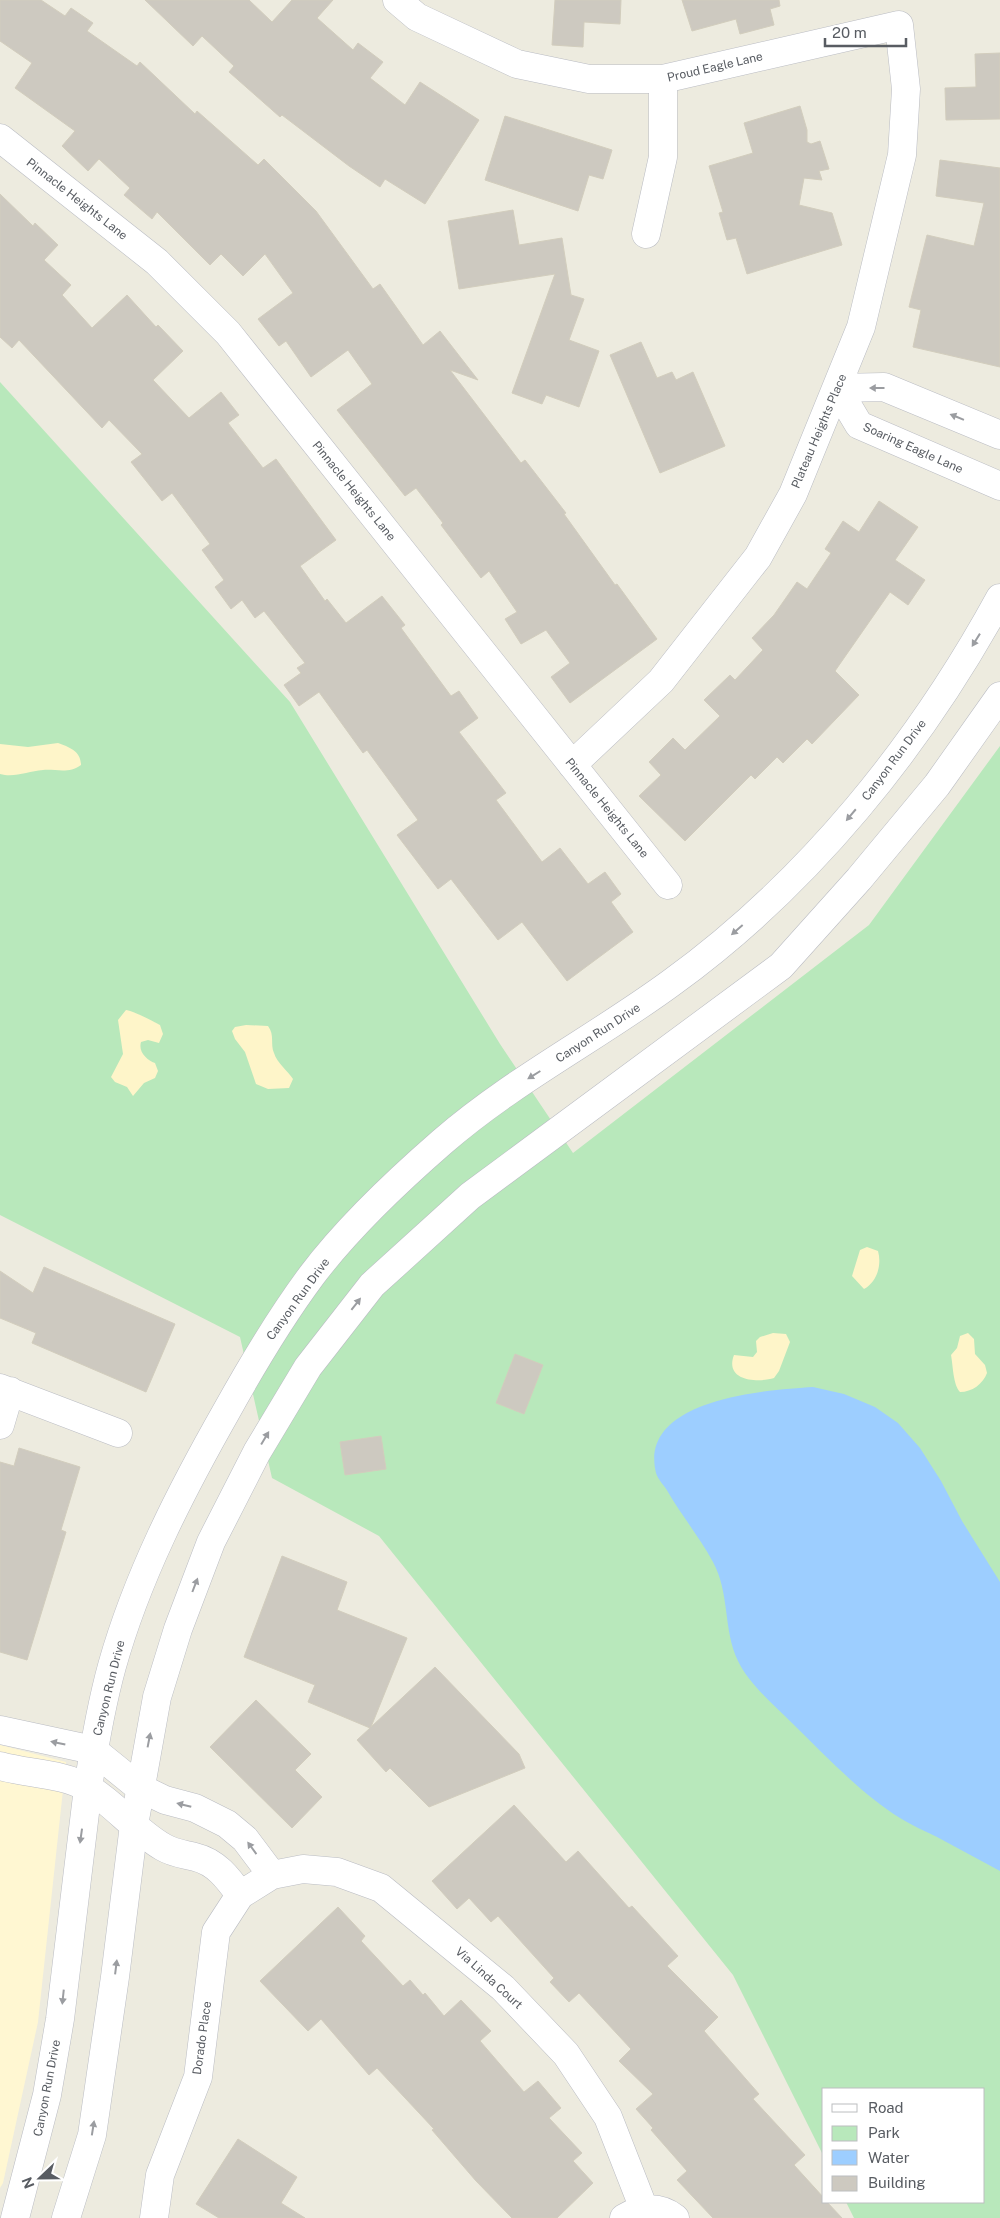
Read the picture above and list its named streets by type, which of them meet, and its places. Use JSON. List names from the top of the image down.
{
  "streets": {
    "street": [
      "Proud Eagle Lane",
      "Pinnacle Heights Lane",
      "Plateau Heights Place",
      "Soaring Eagle Lane",
      "Canyon Run Drive",
      "Via Linda Court",
      "Dorado Place"
    ]
  },
  "crossings": [
    ["Proud Eagle Lane", "Plateau Heights Place"],
    ["Pinnacle Heights Lane", "Plateau Heights Place"],
    ["Plateau Heights Place", "Soaring Eagle Lane"],
    ["Via Linda Court", "Dorado Place"]
  ],
  "legend": [
    "Road",
    "Park",
    "Water",
    "Building"
  ],
  "scale_bar": "20 m",
  "north": "left"
}
